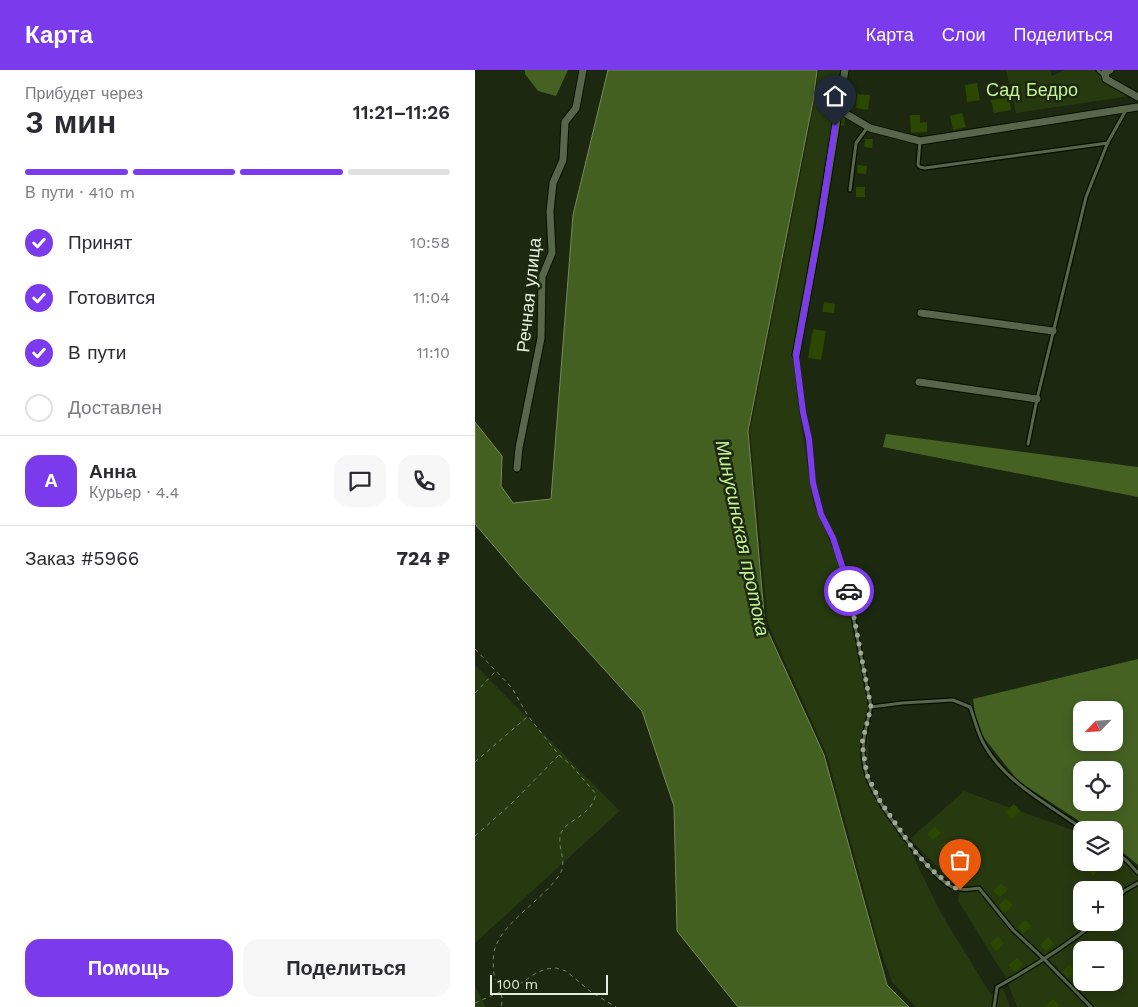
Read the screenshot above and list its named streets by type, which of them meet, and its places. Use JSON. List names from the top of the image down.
{
  "streets": {
    "street": ["Речная улица"]
  },
  "water": ["Минусинская протока"],
  "parks": ["Сад Бедро"],
  "scale_bar": "100 m",
  "north": "bottom left",
  "page": {
    "header": "Карта",
    "nav": ["Карта", "Слои", "Поделиться"],
    "heading": ["3 мин", "Прибудет через", "11:21–11:26"],
    "panel": [
      "Анна",
      "Курьер · 4.4",
      "Заказ #5966",
      "724 ₽"
    ],
    "bar": "В пути · 410 m",
    "list": [
      ["Принят", "10:58"],
      ["Готовится", "11:04"],
      ["В пути", "11:10"],
      "Доставлен"
    ],
    "round": "А",
    "map_buttons": ["+", "−"],
    "buttons": ["Помощь", "Поделиться"],
    "scale": "100 m"
  }
}
